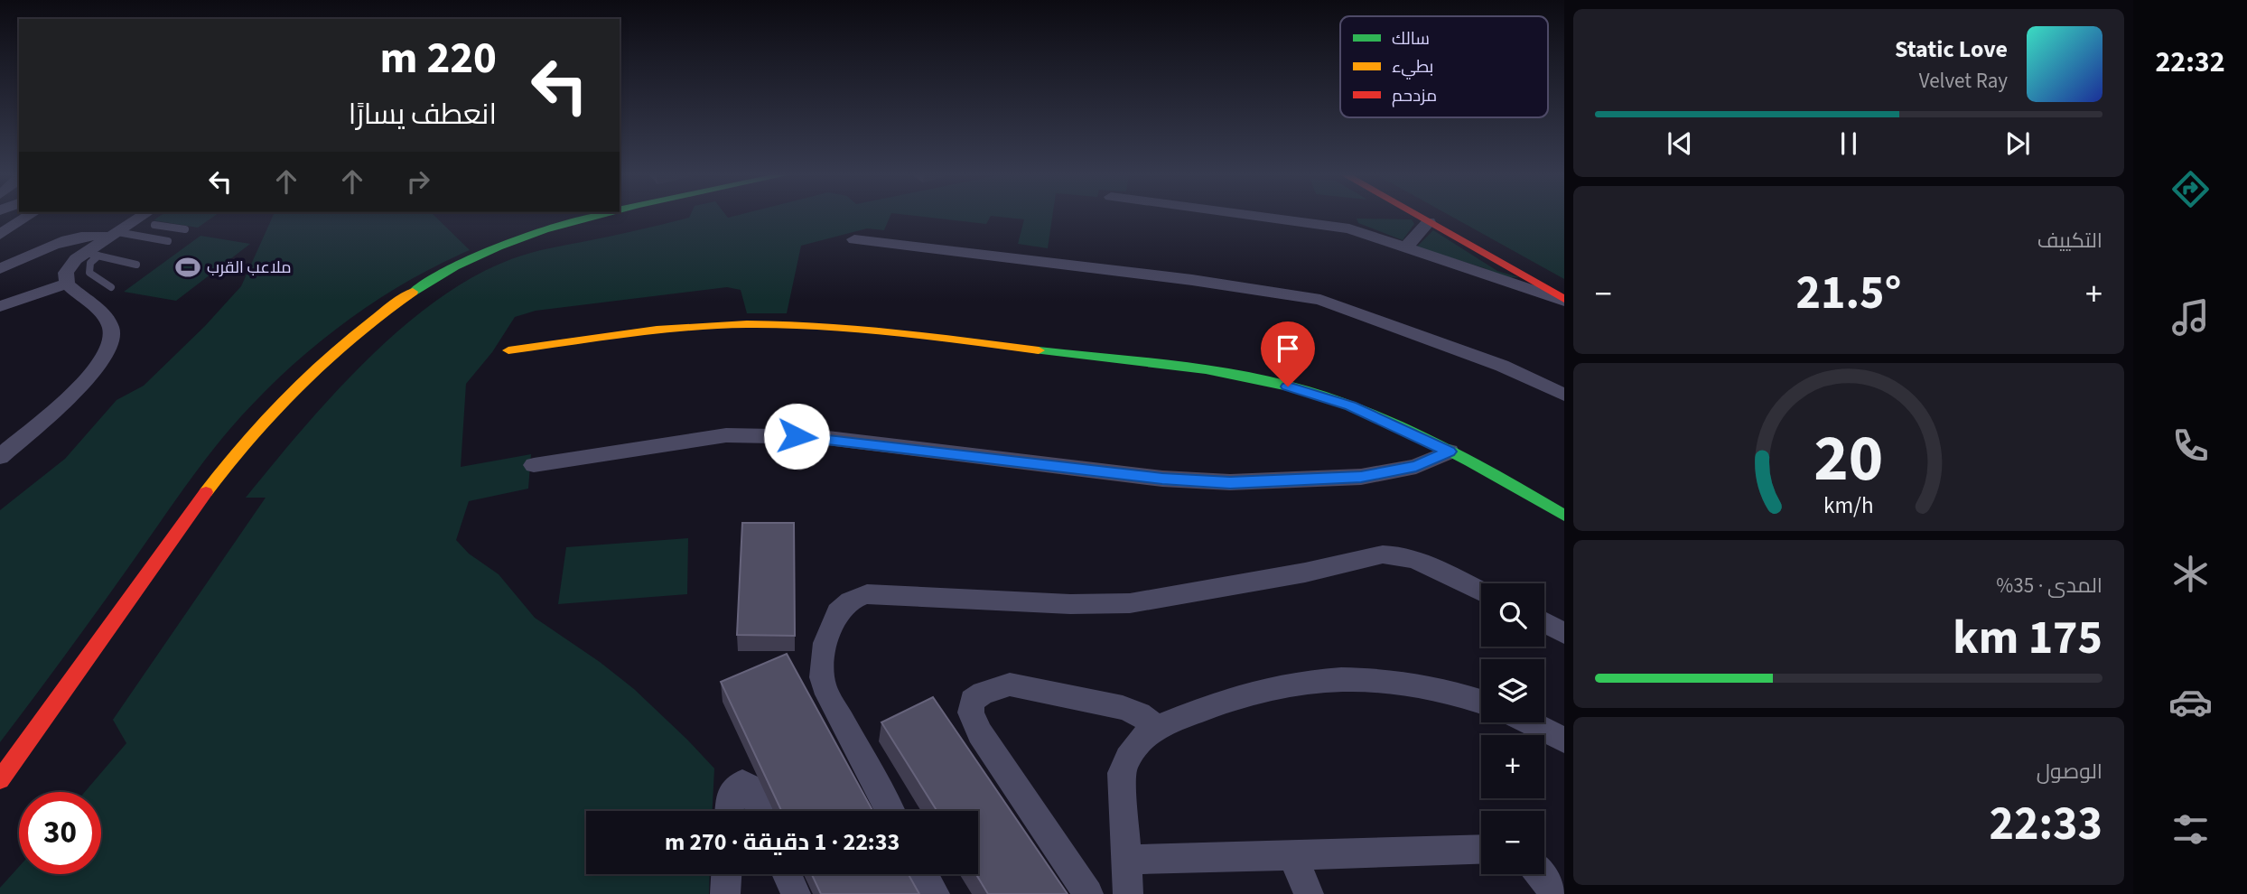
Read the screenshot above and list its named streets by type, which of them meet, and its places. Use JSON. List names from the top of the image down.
{
  "places": {
    "sports": ["ملاعب القرب"]
  },
  "legend": ["سالك", "بطيء", "مزدحم"],
  "page": {
    "tabs": "22:32",
    "turn": ["220 m", "انعطف يسارًا"],
    "song": ["Static Love", "Velvet Ray"],
    "tile": [
      "التكييف",
      ["المدى · 35%", "175 km"],
      ["الوصول", "22:33"]
    ],
    "heat": ["−", "21.5°", "+"],
    "map_buttons": ["+", "−"],
    "limit": "30",
    "trip": "22:33 · 1 دقيقة · 270 m",
    "gauge": ["20", "km/h"]
  }
}
